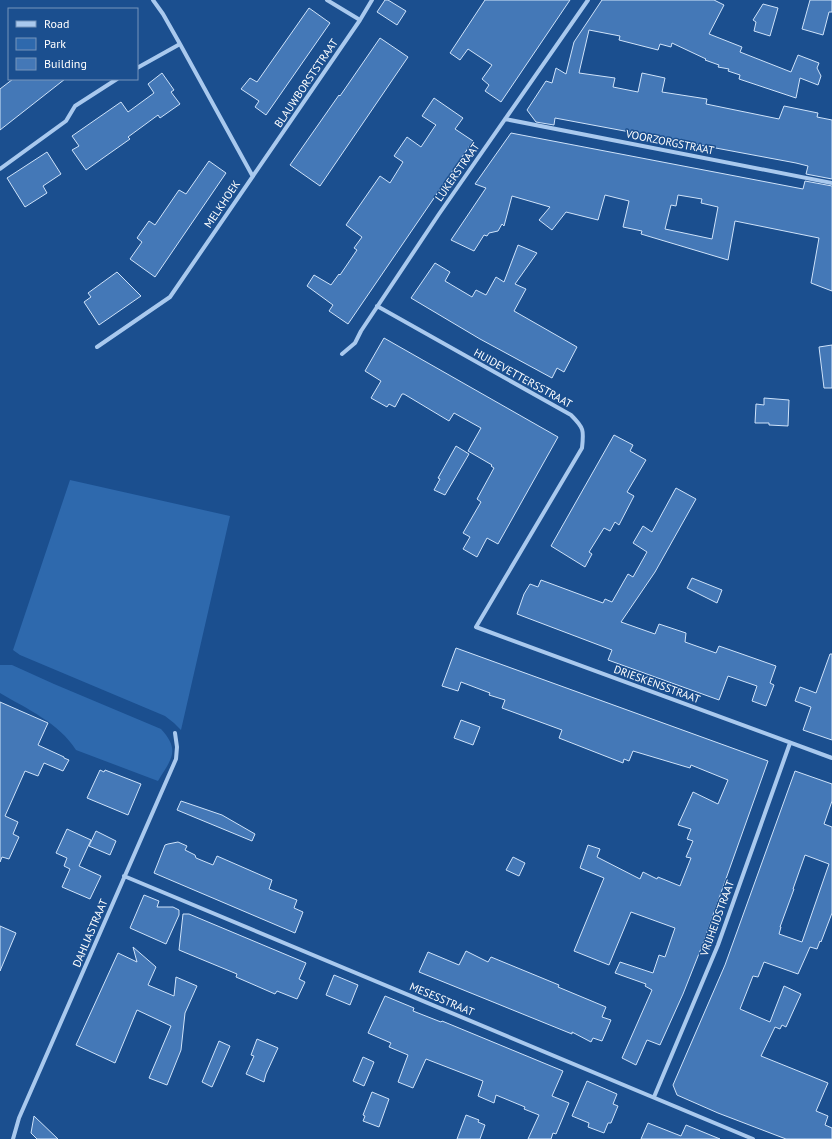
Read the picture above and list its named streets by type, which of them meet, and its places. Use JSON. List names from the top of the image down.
{
  "streets": {
    "street": [
      "BLAUWBORSTSTRAAT",
      "VOORZORGSTRAAT",
      "LUKERSTRAAT",
      "MELKHOEK",
      "HUIDEVETTERSSTRAAT",
      "DRIESKENSSTRAAT",
      "VRIJHEIDSTRAAT",
      "DAHLIASTRAAT",
      "MESESSTRAAT"
    ]
  },
  "crossings": [
    ["BLAUWBORSTSTRAAT", "MELKHOEK"],
    ["VOORZORGSTRAAT", "LUKERSTRAAT"],
    ["LUKERSTRAAT", "HUIDEVETTERSSTRAAT"],
    ["HUIDEVETTERSSTRAAT", "DRIESKENSSTRAAT"],
    ["DRIESKENSSTRAAT", "VRIJHEIDSTRAAT"],
    ["VRIJHEIDSTRAAT", "MESESSTRAAT"],
    ["DAHLIASTRAAT", "MESESSTRAAT"]
  ],
  "legend": ["Road", "Park", "Building"]
}
